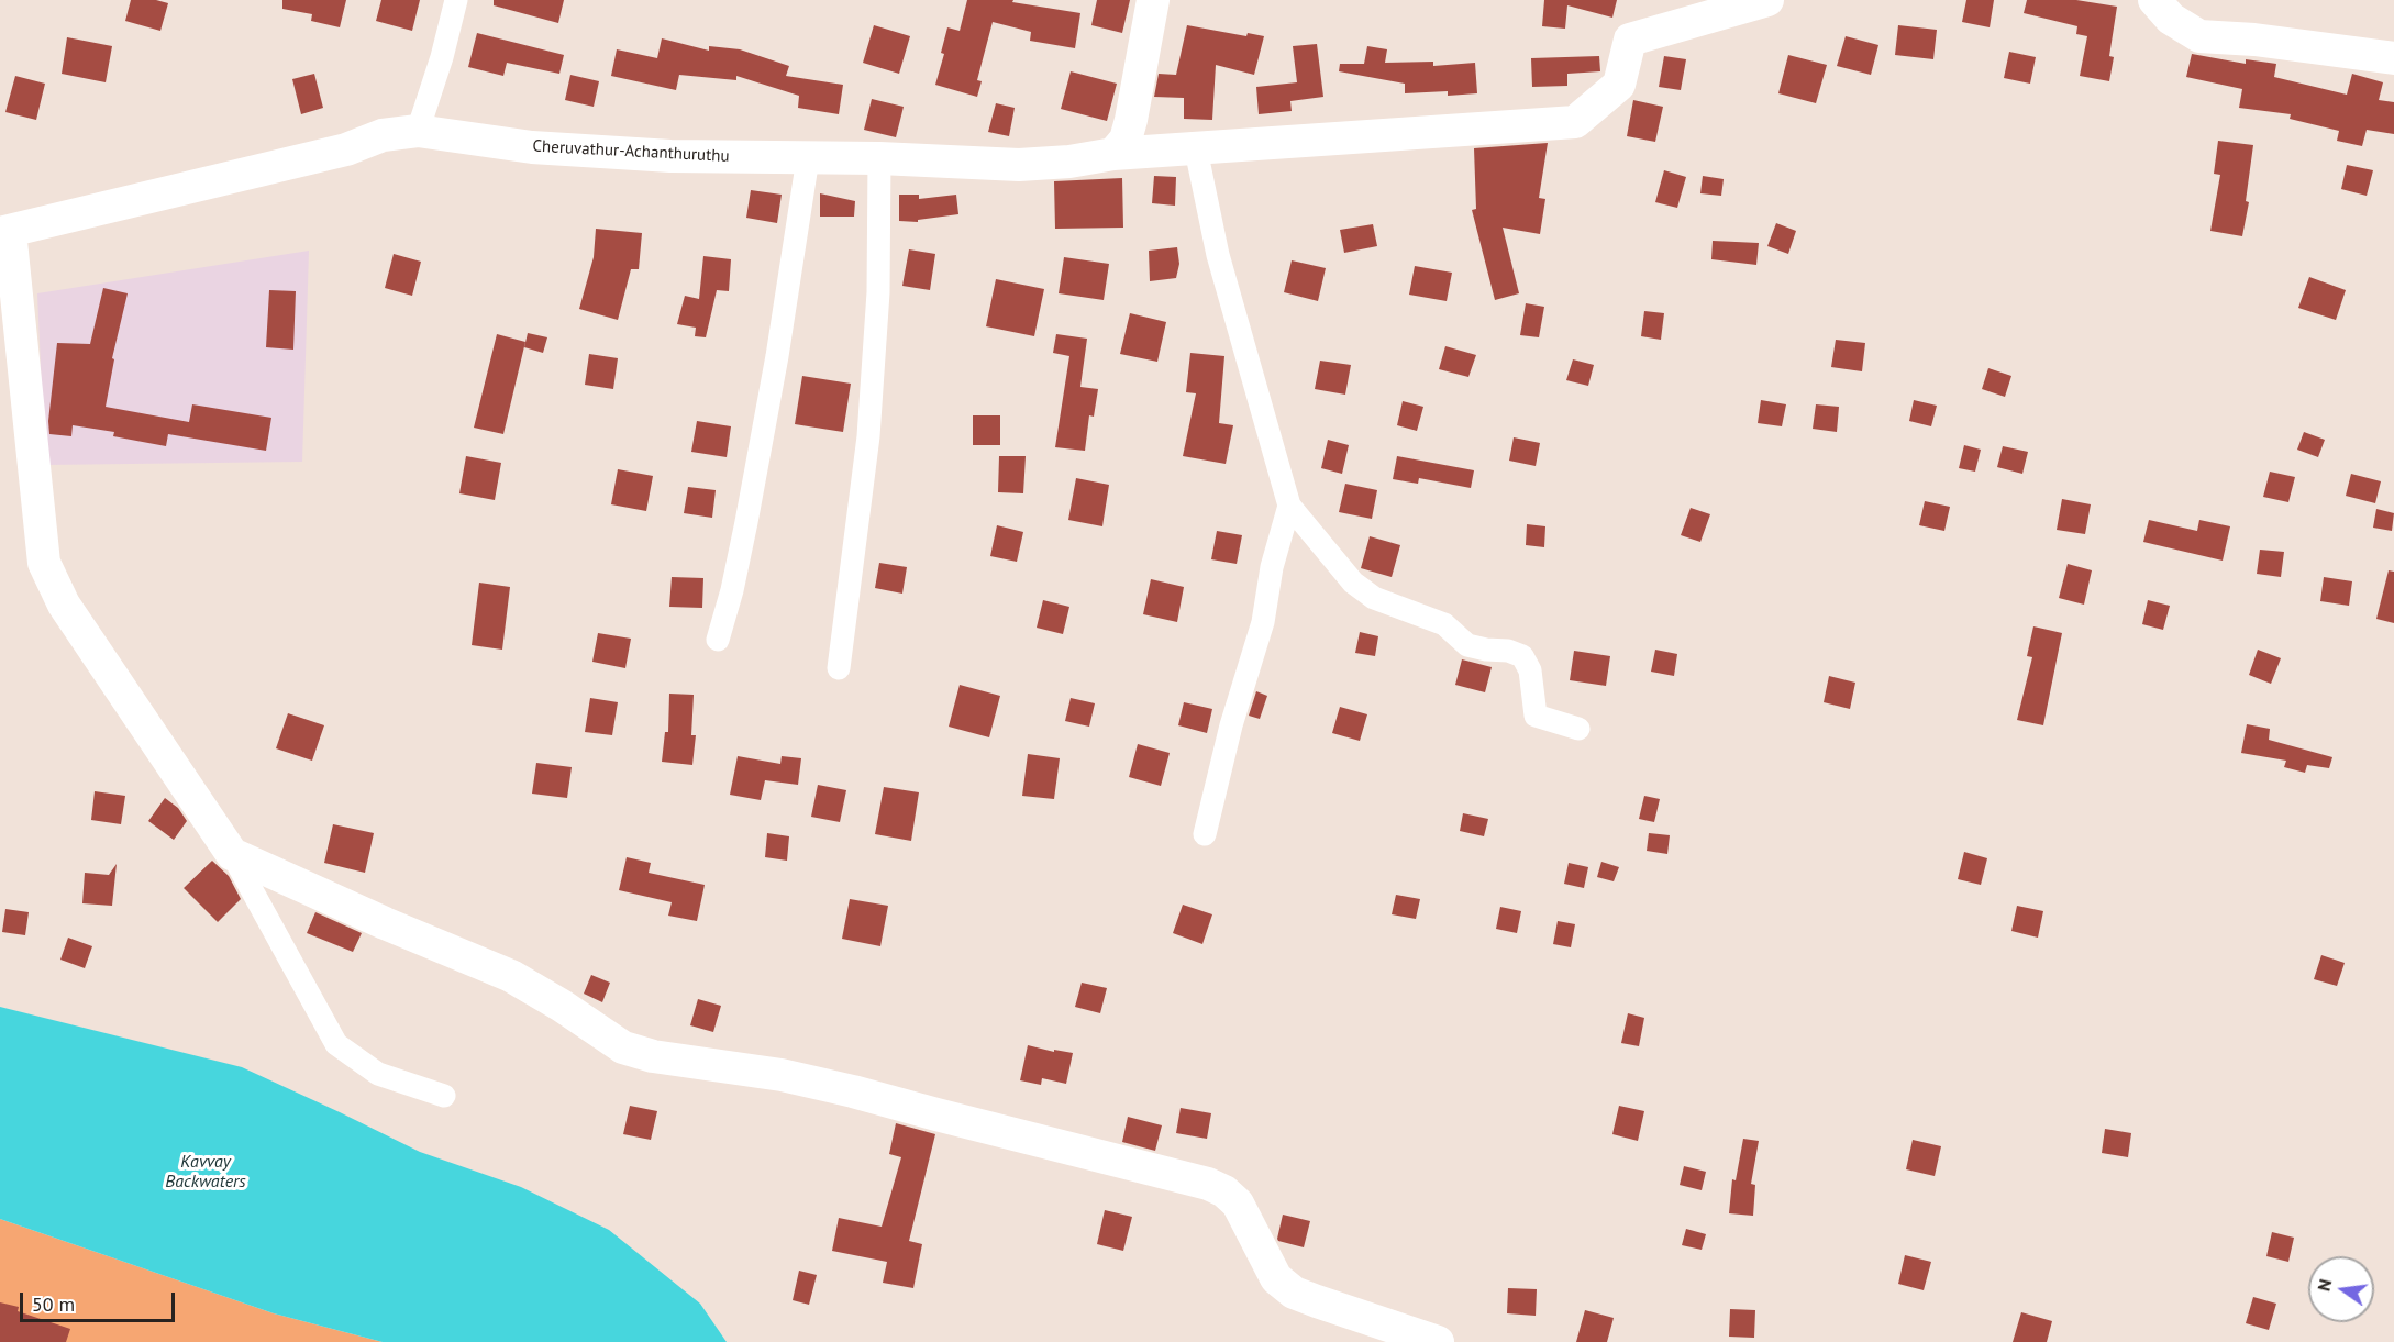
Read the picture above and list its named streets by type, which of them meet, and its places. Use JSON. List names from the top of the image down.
{
  "streets": {
    "main road": ["Cheruvathur-Achanthuruthu"]
  },
  "water": ["Kavvay Backwaters"],
  "scale_bar": "50 m",
  "north": "left"
}
